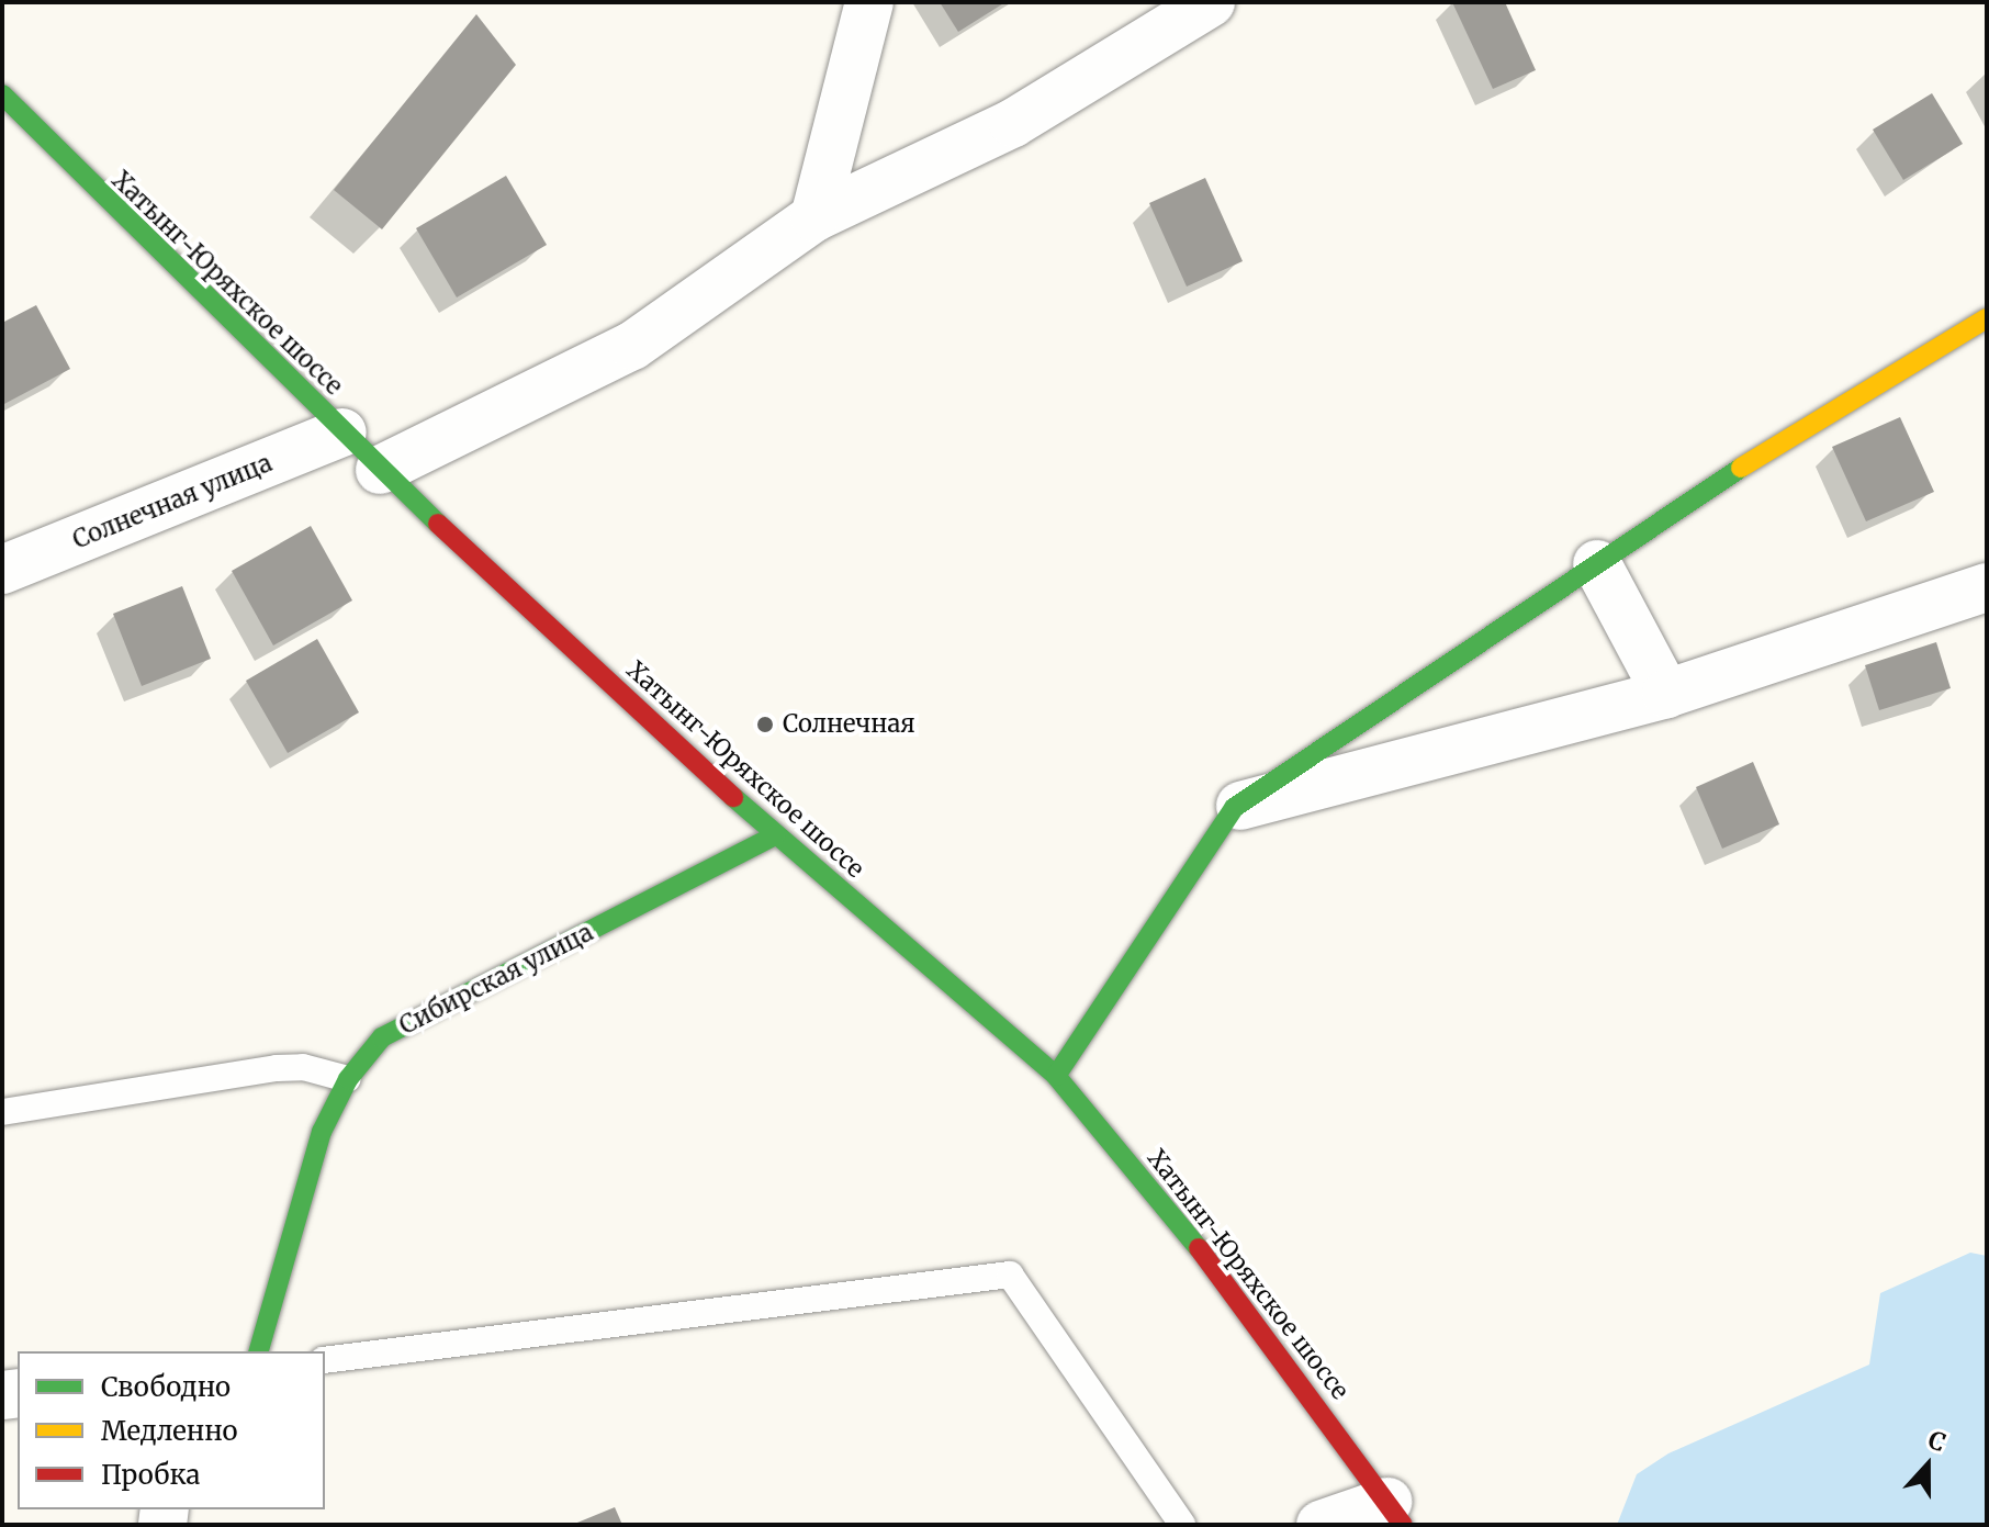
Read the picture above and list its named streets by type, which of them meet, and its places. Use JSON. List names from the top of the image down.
{
  "streets": {
    "street": ["Хатынг-Юряхское шоссе", "Солнечная улица", "Сибирская улица"]
  },
  "crossings": [
    ["Хатынг-Юряхское шоссе", "Солнечная улица"],
    ["Хатынг-Юряхское шоссе", "Сибирская улица"]
  ],
  "places": ["Солнечная"],
  "legend": ["Свободно", "Медленно", "Пробка"],
  "north": "top"
}
